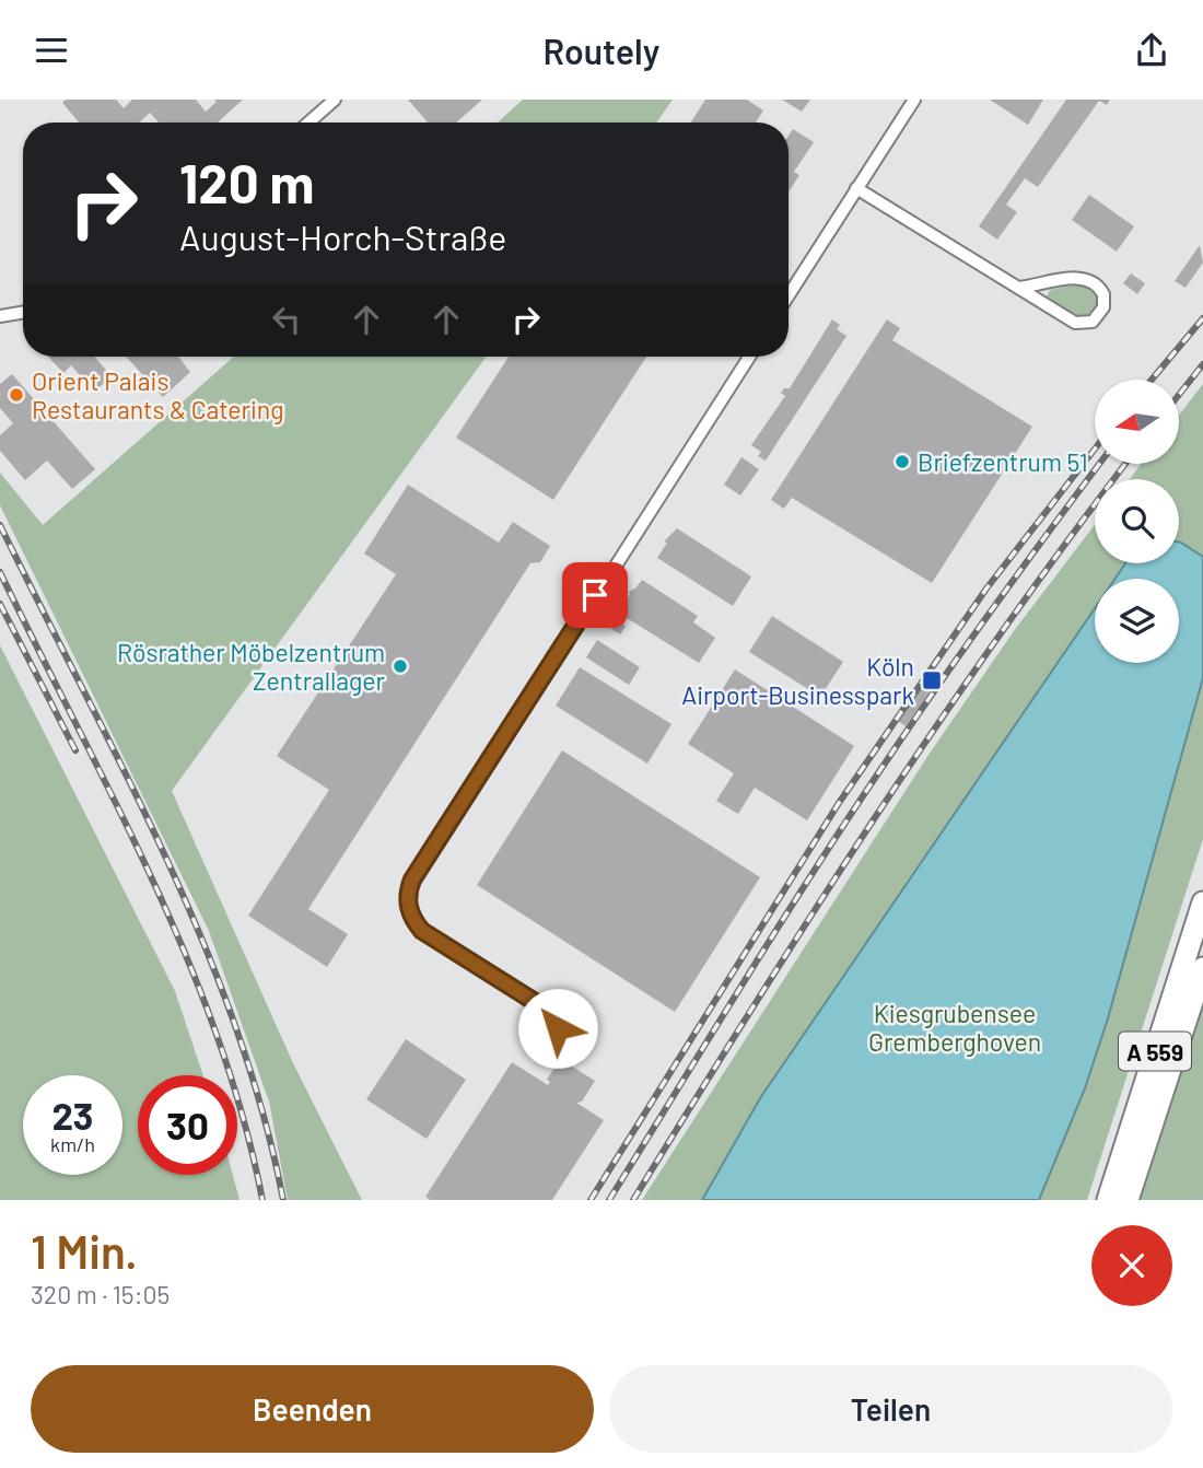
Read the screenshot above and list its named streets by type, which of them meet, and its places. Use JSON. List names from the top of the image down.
{
  "streets": {
    "highway": ["A 559"]
  },
  "parks": ["Kiesgrubensee Gremberghoven"],
  "places": {
    "other": ["Orient Palais Restaurants & Catering", "Briefzentrum 51", "Rösrather Möbelzentrum Zentrallager"],
    "transit": ["Köln Airport-Businesspark"]
  },
  "north": "left",
  "page": {
    "header": "Routely",
    "turn": ["120 m", "August-Horch-Straße"],
    "speed": "23 km/h",
    "limit": "30",
    "heading": ["1 Min.", "320 m · 15:05"],
    "buttons": ["Beenden", "Teilen"]
  }
}
